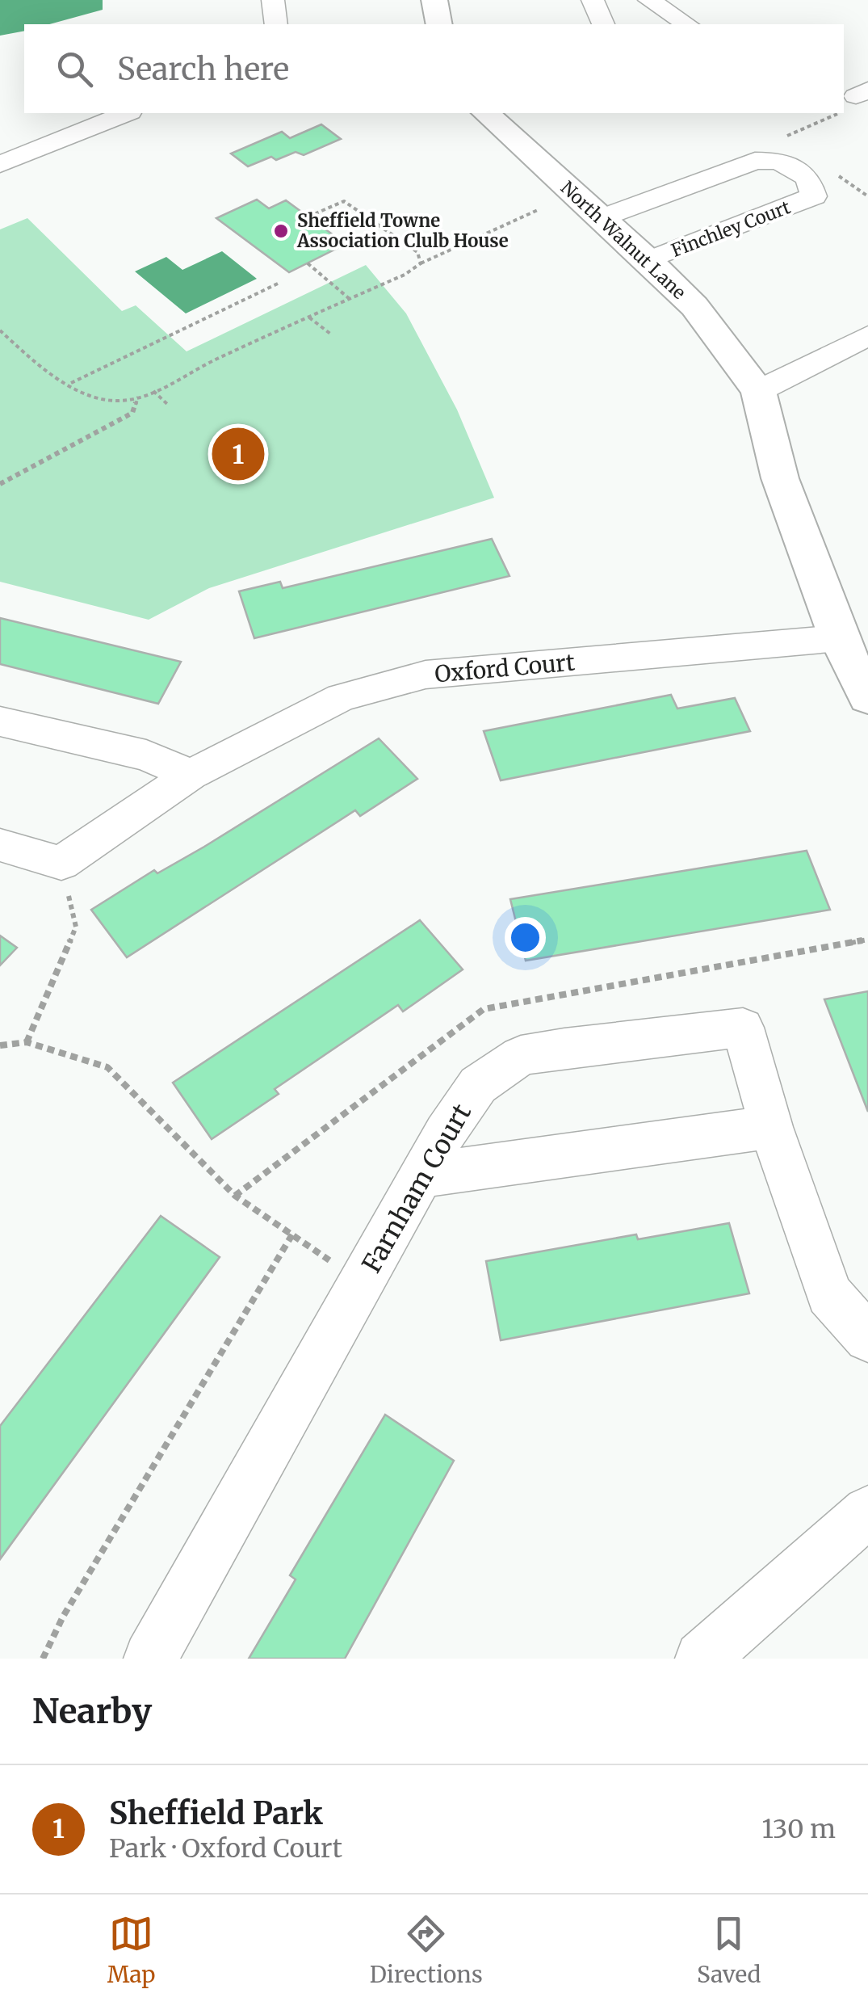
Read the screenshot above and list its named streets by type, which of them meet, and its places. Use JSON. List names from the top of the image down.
{
  "streets": {
    "street": [
      "Finchley Court",
      "North Walnut Lane",
      "Oxford Court",
      "Farnham Court"
    ]
  },
  "crossings": [
    ["Finchley Court", "North Walnut Lane"],
    ["North Walnut Lane", "Oxford Court"]
  ],
  "places": ["Sheffield Towne Association Clulb House"],
  "page": {
    "search": "Search here",
    "pins": "1",
    "heading": "Nearby",
    "list": [
      {
        "mark": "1",
        "name": "Sheffield Park",
        "note": "Park · Oxford Court",
        "value": "130 m"
      }
    ],
    "nav": ["Map", "Directions", "Saved"]
  }
}
